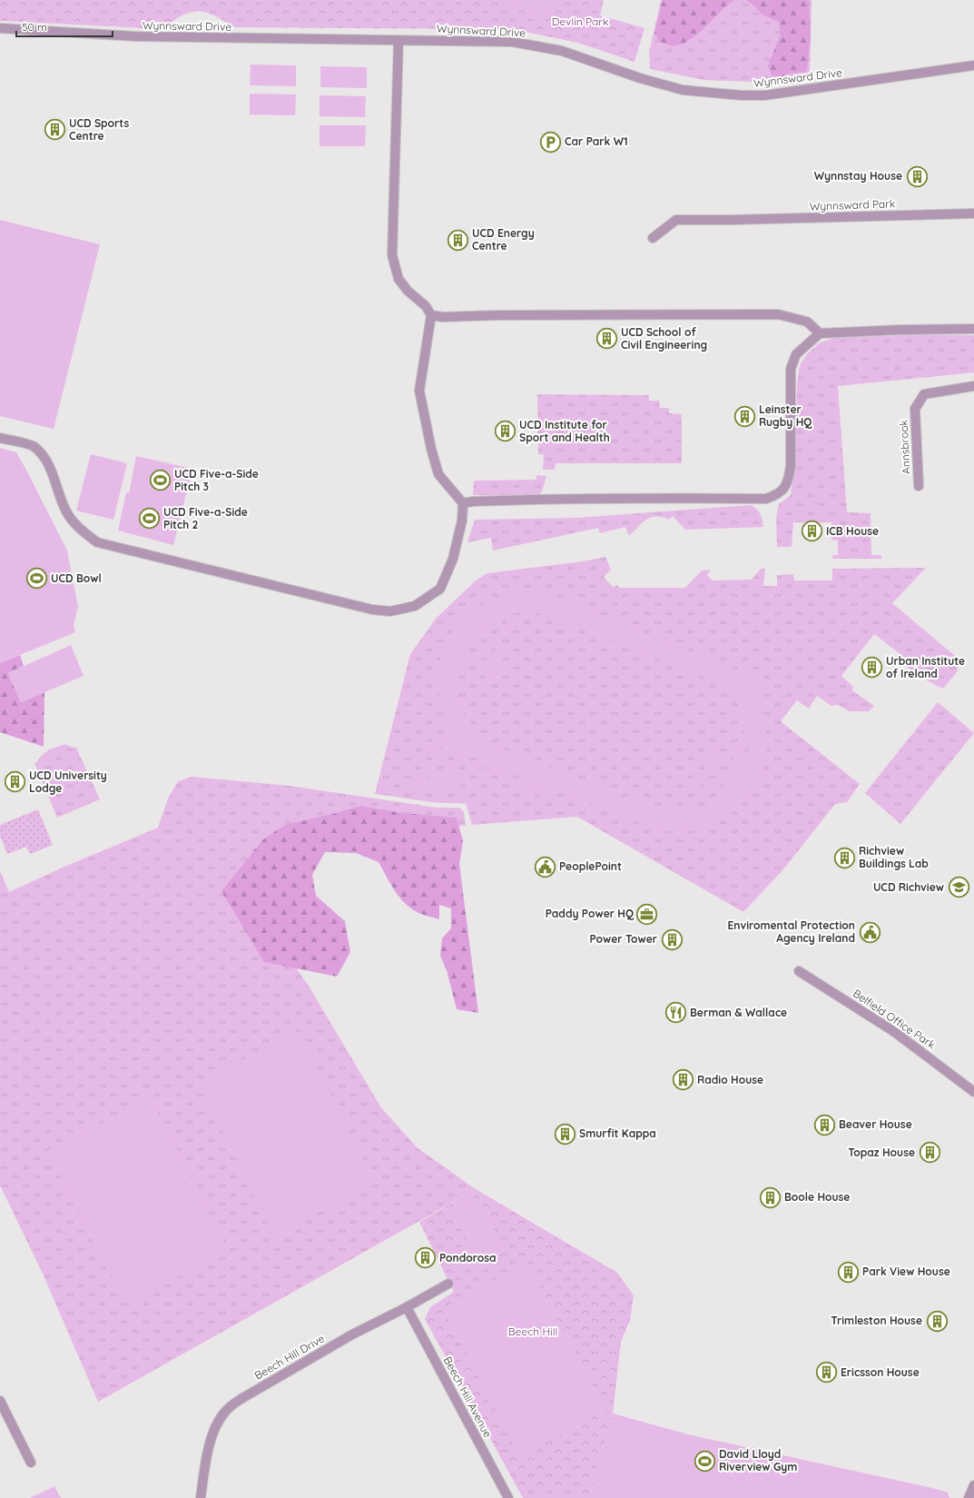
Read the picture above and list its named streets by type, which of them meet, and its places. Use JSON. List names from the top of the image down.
{
  "streets": {
    "street": [
      "Wynnsward Drive",
      "Wynnsward Park",
      "Annsbrook",
      "Belfield Office Park",
      "Beech Hill Drive",
      "Beech Hill Avenue"
    ]
  },
  "crossings": [
    ["Beech Hill Drive", "Beech Hill Avenue"]
  ],
  "parks": ["Devlin Park", "Beech Hill"],
  "places": {
    "building": [
      "UCD Sports Centre",
      "Wynnstay House",
      "UCD Energy Centre",
      "UCD School of Civil Engineering",
      "Leinster Rugby HQ",
      "UCD Institute for Sport and Health",
      "ICB House",
      "Urban Institute of Ireland",
      "UCD University Lodge",
      "Richview Buildings Lab",
      "Power Tower",
      "Radio House",
      "Beaver House",
      "Smurfit Kappa",
      "Topaz House",
      "Boole House",
      "Pondorosa",
      "Park View House",
      "Trimleston House",
      "Ericsson House"
    ],
    "parking": ["Car Park W1"],
    "sports": [
      "UCD Five-a-Side Pitch 3",
      "UCD Five-a-Side Pitch 2",
      "UCD Bowl",
      "David Lloyd Riverview Gym"
    ],
    "public building": ["PeoplePoint", "Enviromental Protection Agency Ireland"],
    "school or university": ["UCD Richview"],
    "office": ["Paddy Power HQ"],
    "restaurant": ["Berman & Wallace"]
  },
  "scale_bar": "50 m"
}
